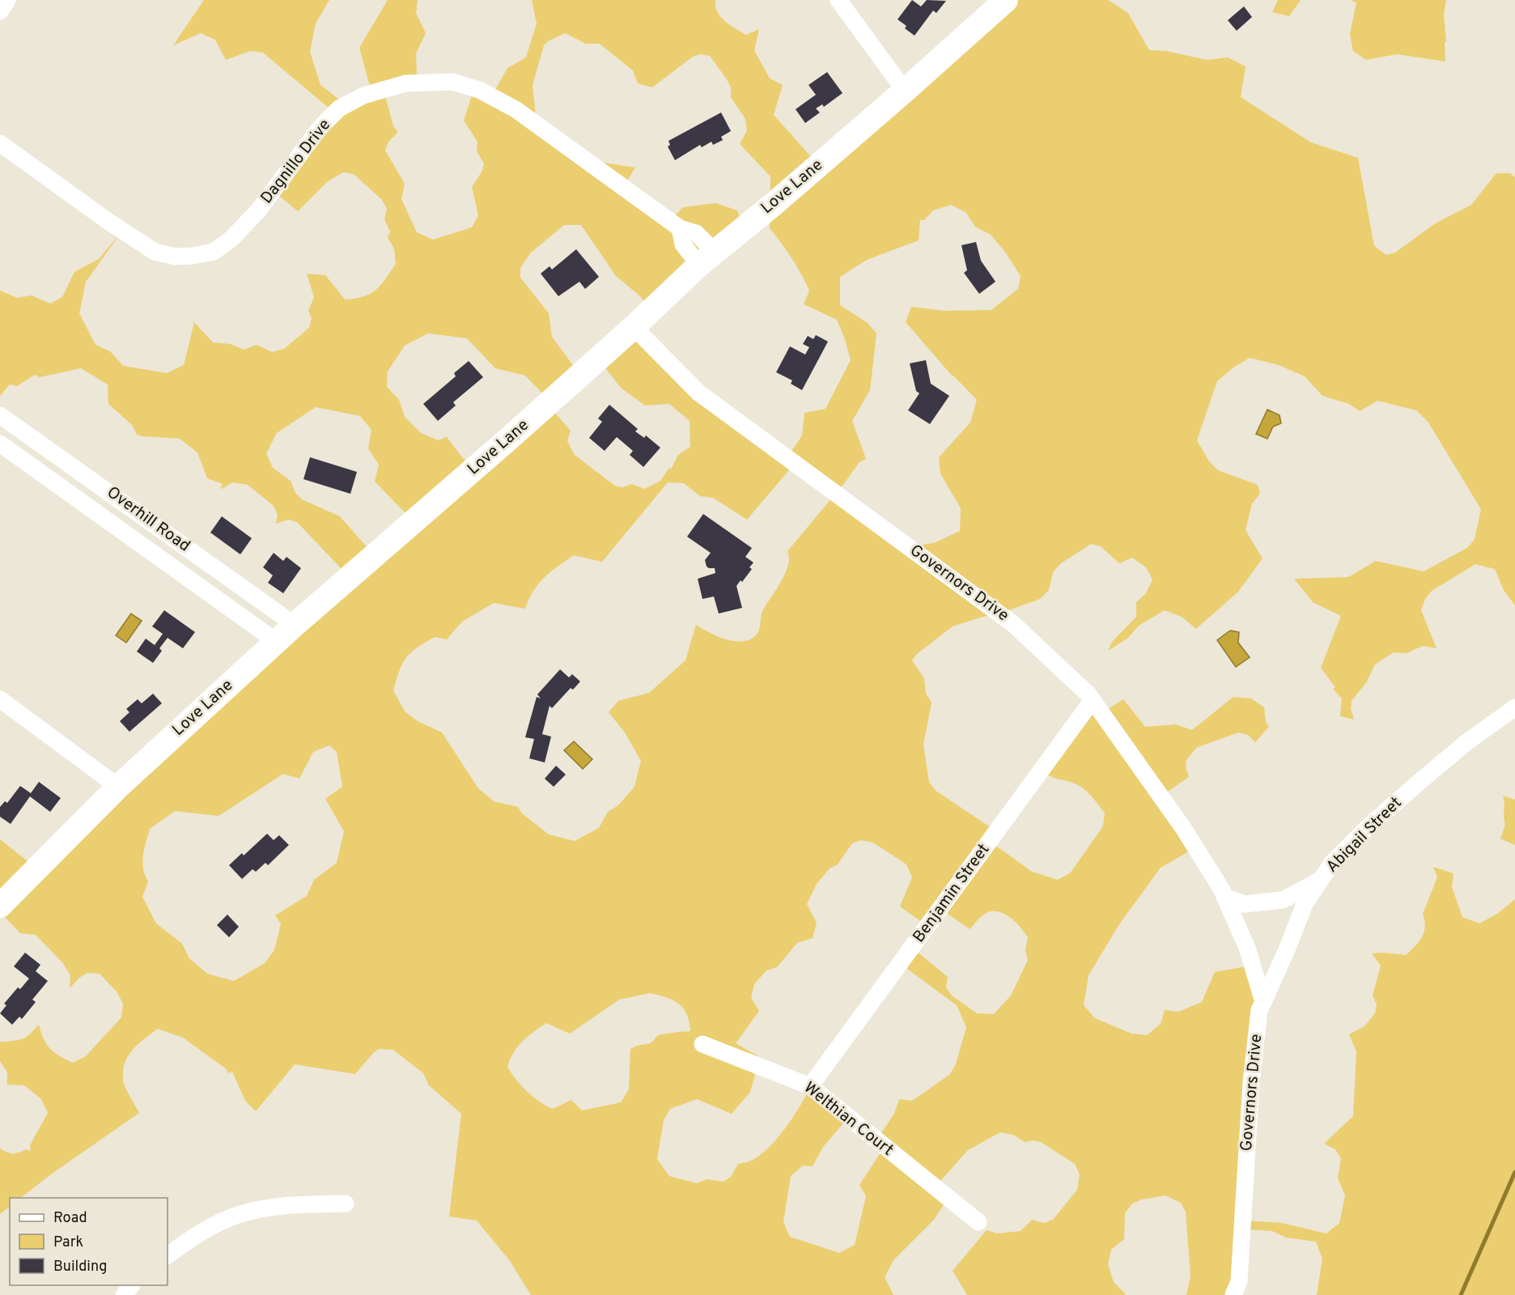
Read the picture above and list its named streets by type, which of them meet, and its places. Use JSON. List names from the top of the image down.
{
  "streets": {
    "street": [
      "Dagnillo Drive",
      "Love Lane",
      "Overhill Road",
      "Governors Drive",
      "Abigail Street",
      "Benjamin Street",
      "Welthian Court"
    ]
  },
  "crossings": [
    ["Dagnillo Drive", "Love Lane"],
    ["Love Lane", "Overhill Road"],
    ["Love Lane", "Governors Drive"],
    ["Governors Drive", "Abigail Street"],
    ["Governors Drive", "Benjamin Street"],
    ["Benjamin Street", "Welthian Court"]
  ],
  "legend": ["Road", "Park", "Building"]
}
